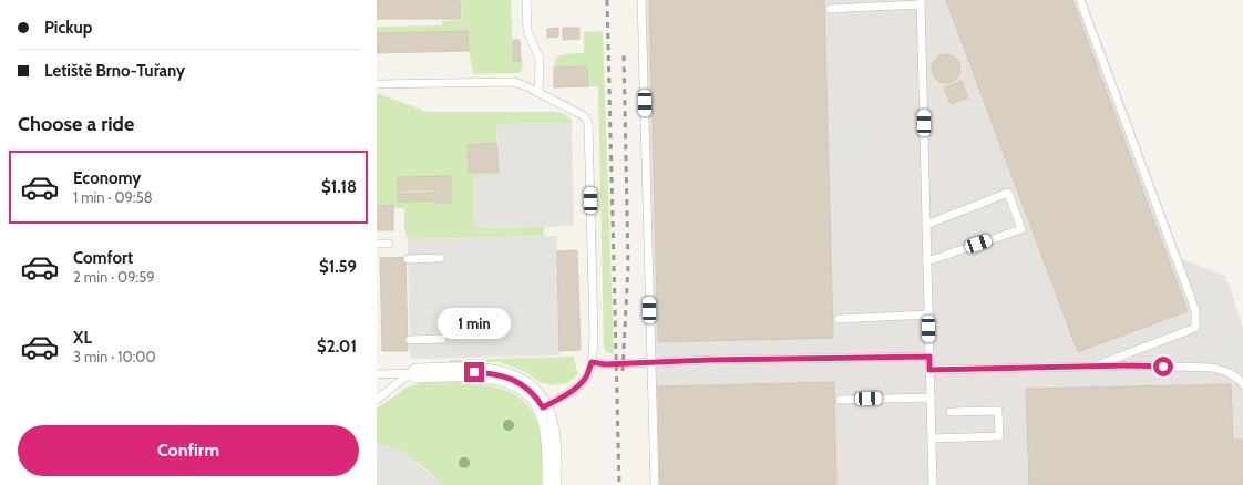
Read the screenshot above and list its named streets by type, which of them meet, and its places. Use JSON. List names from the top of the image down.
{
  "page": {
    "banner": ["Pickup", "Letiště Brno-Tuřany"],
    "heading": "Choose a ride",
    "list": [
      {
        "name": "Economy",
        "note": "1 min · 09:58",
        "value": "$1.18"
      },
      {
        "name": "Comfort",
        "note": "2 min · 09:59",
        "value": "$1.59"
      },
      {
        "name": "XL",
        "note": "3 min · 10:00",
        "value": "$2.01"
      }
    ],
    "bubble": "1 min",
    "buttons": "Confirm"
  }
}
